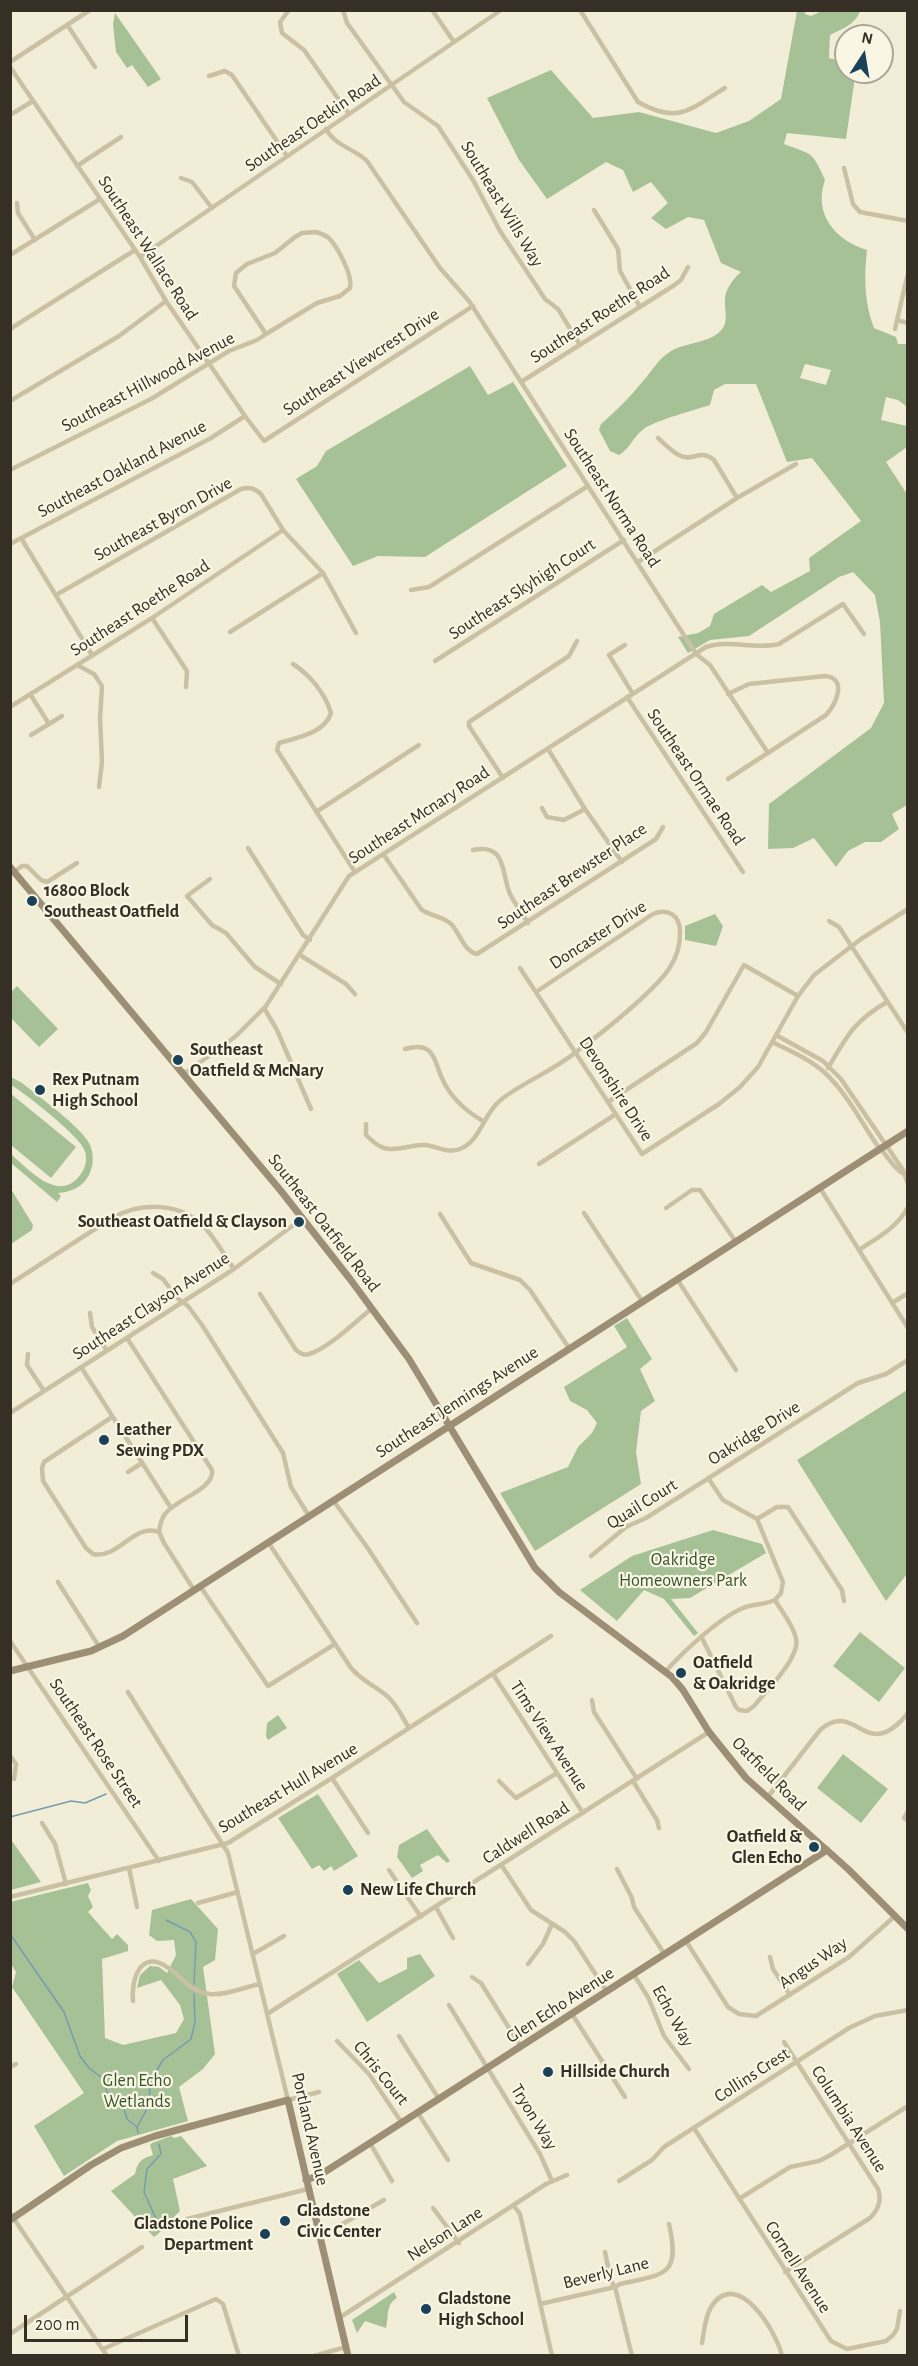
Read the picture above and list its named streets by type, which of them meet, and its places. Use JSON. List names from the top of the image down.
{
  "streets": {
    "main road": [
      "Southeast Oatfield Road",
      "Southeast Jennings Avenue",
      "Oatfield Road",
      "Glen Echo Avenue",
      "Portland Avenue"
    ],
    "street": [
      "Southeast Oetkin Road",
      "Southeast Wills Way",
      "Southeast Wallace Road",
      "Southeast Roethe Road",
      "Southeast Viewcrest Drive",
      "Southeast Hillwood Avenue",
      "Southeast Oakland Avenue",
      "Southeast Norma Road",
      "Southeast Byron Drive",
      "Southeast Skyhigh Court",
      "Southeast Ormae Road",
      "Southeast Mcnary Road",
      "Southeast Brewster Place",
      "Doncaster Drive",
      "Devonshire Drive",
      "Southeast Clayson Avenue",
      "Oakridge Drive",
      "Quail Court",
      "Tims View Avenue",
      "Southeast Rose Street",
      "Southeast Hull Avenue",
      "Caldwell Road",
      "Angus Way",
      "Echo Way",
      "Chris Court",
      "Collins Crest",
      "Tryon Way",
      "Columbia Avenue",
      "Nelson Lane",
      "Cornell Avenue",
      "Beverly Lane"
    ]
  },
  "crossings": [
    ["Southeast Oetkin Road", "Southeast Wills Way"],
    ["Southeast Oetkin Road", "Southeast Wallace Road"],
    ["Southeast Oetkin Road", "Southeast Norma Road"],
    ["Southeast Wills Way", "Southeast Roethe Road"],
    ["Southeast Wallace Road", "Southeast Viewcrest Drive"],
    ["Southeast Wallace Road", "Southeast Hillwood Avenue"],
    ["Southeast Wallace Road", "Southeast Oakland Avenue"],
    ["Southeast Roethe Road", "Southeast Norma Road"],
    ["Southeast Roethe Road", "Southeast Byron Drive"],
    ["Southeast Viewcrest Drive", "Southeast Norma Road"],
    ["Southeast Norma Road", "Southeast Skyhigh Court"],
    ["Southeast Norma Road", "Southeast Mcnary Road"],
    ["Southeast Ormae Road", "Southeast Mcnary Road"],
    ["Southeast Mcnary Road", "Southeast Brewster Place"],
    ["Southeast Mcnary Road", "Southeast Oatfield Road"],
    ["Doncaster Drive", "Devonshire Drive"],
    ["Southeast Oatfield Road", "Southeast Clayson Avenue"],
    ["Southeast Oatfield Road", "Southeast Jennings Avenue"],
    ["Southeast Oatfield Road", "Oatfield Road"],
    ["Southeast Jennings Avenue", "Southeast Rose Street"],
    ["Oakridge Drive", "Quail Court"],
    ["Tims View Avenue", "Southeast Hull Avenue"],
    ["Tims View Avenue", "Caldwell Road"],
    ["Southeast Rose Street", "Southeast Hull Avenue"],
    ["Oatfield Road", "Caldwell Road"],
    ["Oatfield Road", "Angus Way"],
    ["Oatfield Road", "Glen Echo Avenue"],
    ["Southeast Hull Avenue", "Portland Avenue"],
    ["Caldwell Road", "Portland Avenue"],
    ["Angus Way", "Glen Echo Avenue"],
    ["Glen Echo Avenue", "Echo Way"],
    ["Glen Echo Avenue", "Chris Court"],
    ["Glen Echo Avenue", "Tryon Way"],
    ["Glen Echo Avenue", "Portland Avenue"],
    ["Collins Crest", "Columbia Avenue"],
    ["Collins Crest", "Cornell Avenue"],
    ["Tryon Way", "Nelson Lane"],
    ["Columbia Avenue", "Cornell Avenue"],
    ["Portland Avenue", "Nelson Lane"]
  ],
  "parks": ["Oakridge Homeowners Park", "Glen Echo Wetlands"],
  "places": [
    "16800 Block Southeast Oatfield",
    "Southeast Oatfield & McNary",
    "Rex Putnam High School",
    "Southeast Oatfield & Clayson",
    "Leather Sewing PDX",
    "Oatfield & Oakridge",
    "Oatfield & Glen Echo",
    "New Life Church",
    "Hillside Church",
    "Gladstone Civic Center",
    "Gladstone Police Department",
    "Gladstone High School"
  ],
  "scale_bar": "200 m",
  "north": "top"
}
